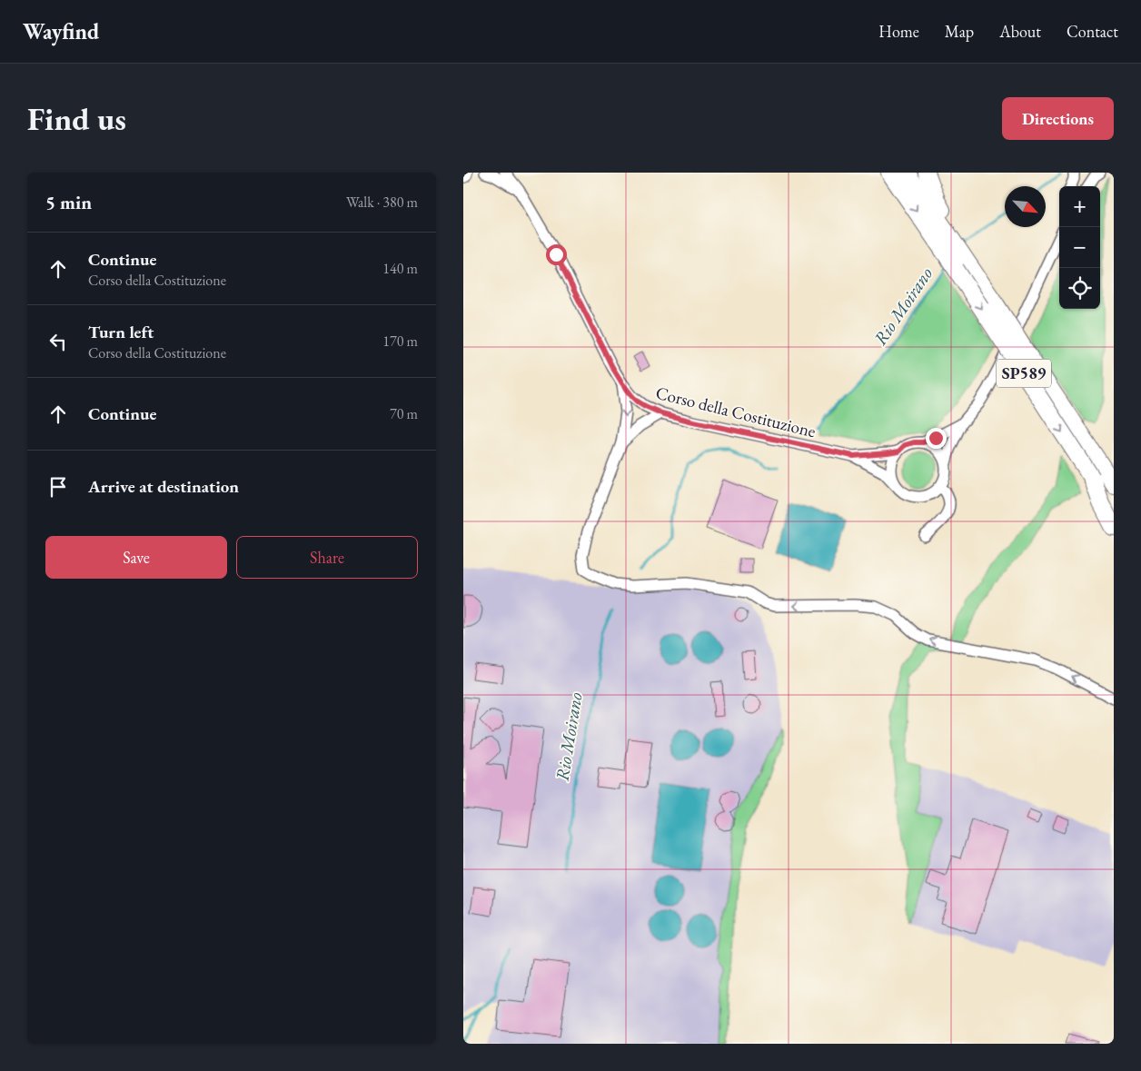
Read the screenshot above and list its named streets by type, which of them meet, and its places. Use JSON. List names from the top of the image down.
{
  "streets": {
    "main road": ["SP589"],
    "street": ["Corso della Costituzione"]
  },
  "water": ["Rio Moirano"],
  "north": "bottom right",
  "page": {
    "header": "Wayfind",
    "nav": [
      "Home",
      "Map",
      "About",
      "Contact"
    ],
    "buttons": [
      "Directions",
      ["Save", "Share"]
    ],
    "title": "Find us",
    "heading": ["5 min", "Walk · 380 m"],
    "map_buttons": ["+", "−"],
    "list": [
      ["Continue", "Corso della Costituzione", "140 m"],
      ["Turn left", "Corso della Costituzione", "170 m"],
      ["Continue", "70 m"],
      "Arrive at destination"
    ]
  }
}
